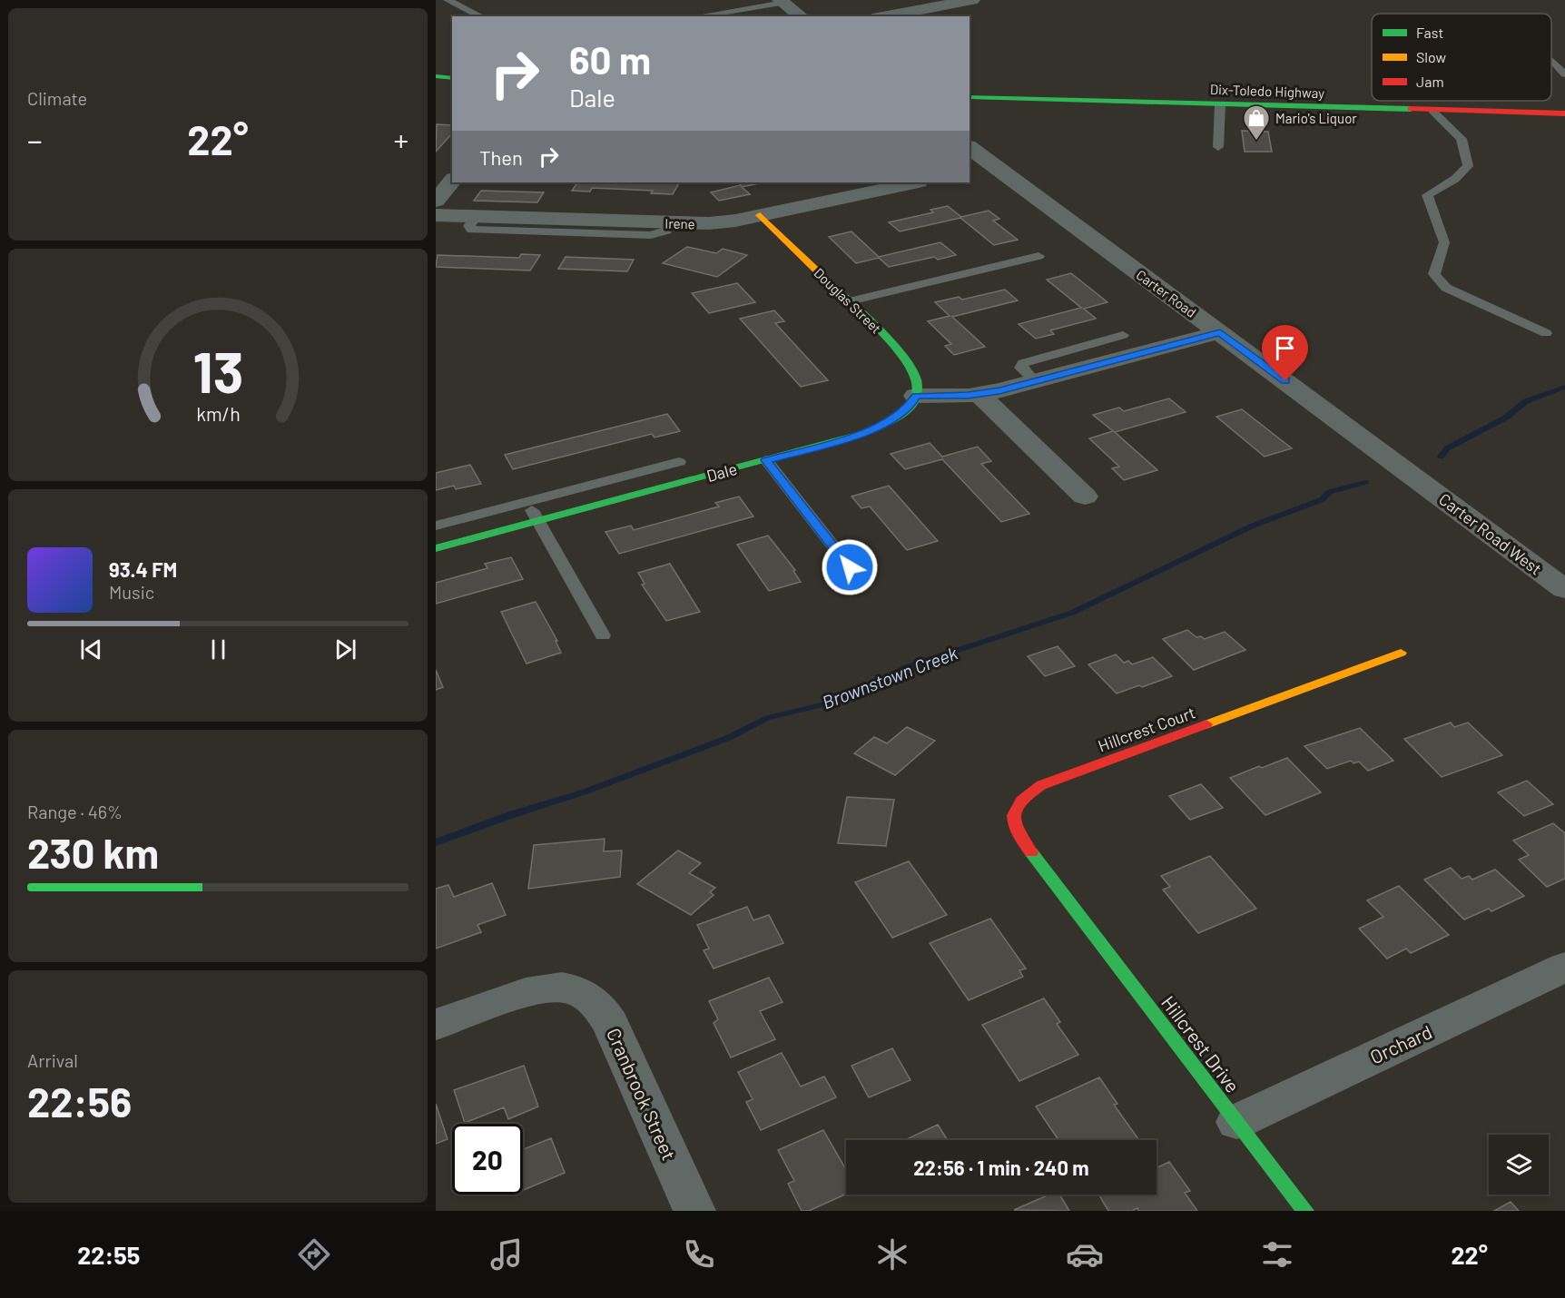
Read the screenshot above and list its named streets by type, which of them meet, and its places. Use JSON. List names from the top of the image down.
{
  "streets": {
    "street": [
      "Dix-Toledo Highway",
      "Irene",
      "Carter Road",
      "Douglas Street",
      "Dale",
      "Carter Road West",
      "Hillcrest Court",
      "Hillcrest Drive",
      "Orchard",
      "Cranbrook Street"
    ]
  },
  "crossings": [
    ["Irene", "Douglas Street"],
    ["Carter Road", "Carter Road West"],
    ["Douglas Street", "Dale"],
    ["Hillcrest Court", "Hillcrest Drive"],
    ["Hillcrest Drive", "Orchard"]
  ],
  "water": ["Brownstown Creek"],
  "places": {
    "shop": ["Mario's Liquor"]
  },
  "legend": ["Fast", "Slow", "Jam"],
  "page": {
    "tile": [
      "Climate",
      ["Range · 46%", "230 km"],
      ["Arrival", "22:56"]
    ],
    "turn": ["60 m", "Dale"],
    "heat": ["−", "22°", "+"],
    "then": "Then",
    "song": ["93.4 FM", "Music"],
    "limit": "20",
    "trip": "22:56 · 1 min · 240 m",
    "tabs": ["22:55", "22°"],
    "gauge": ["13", "km/h"]
  }
}
